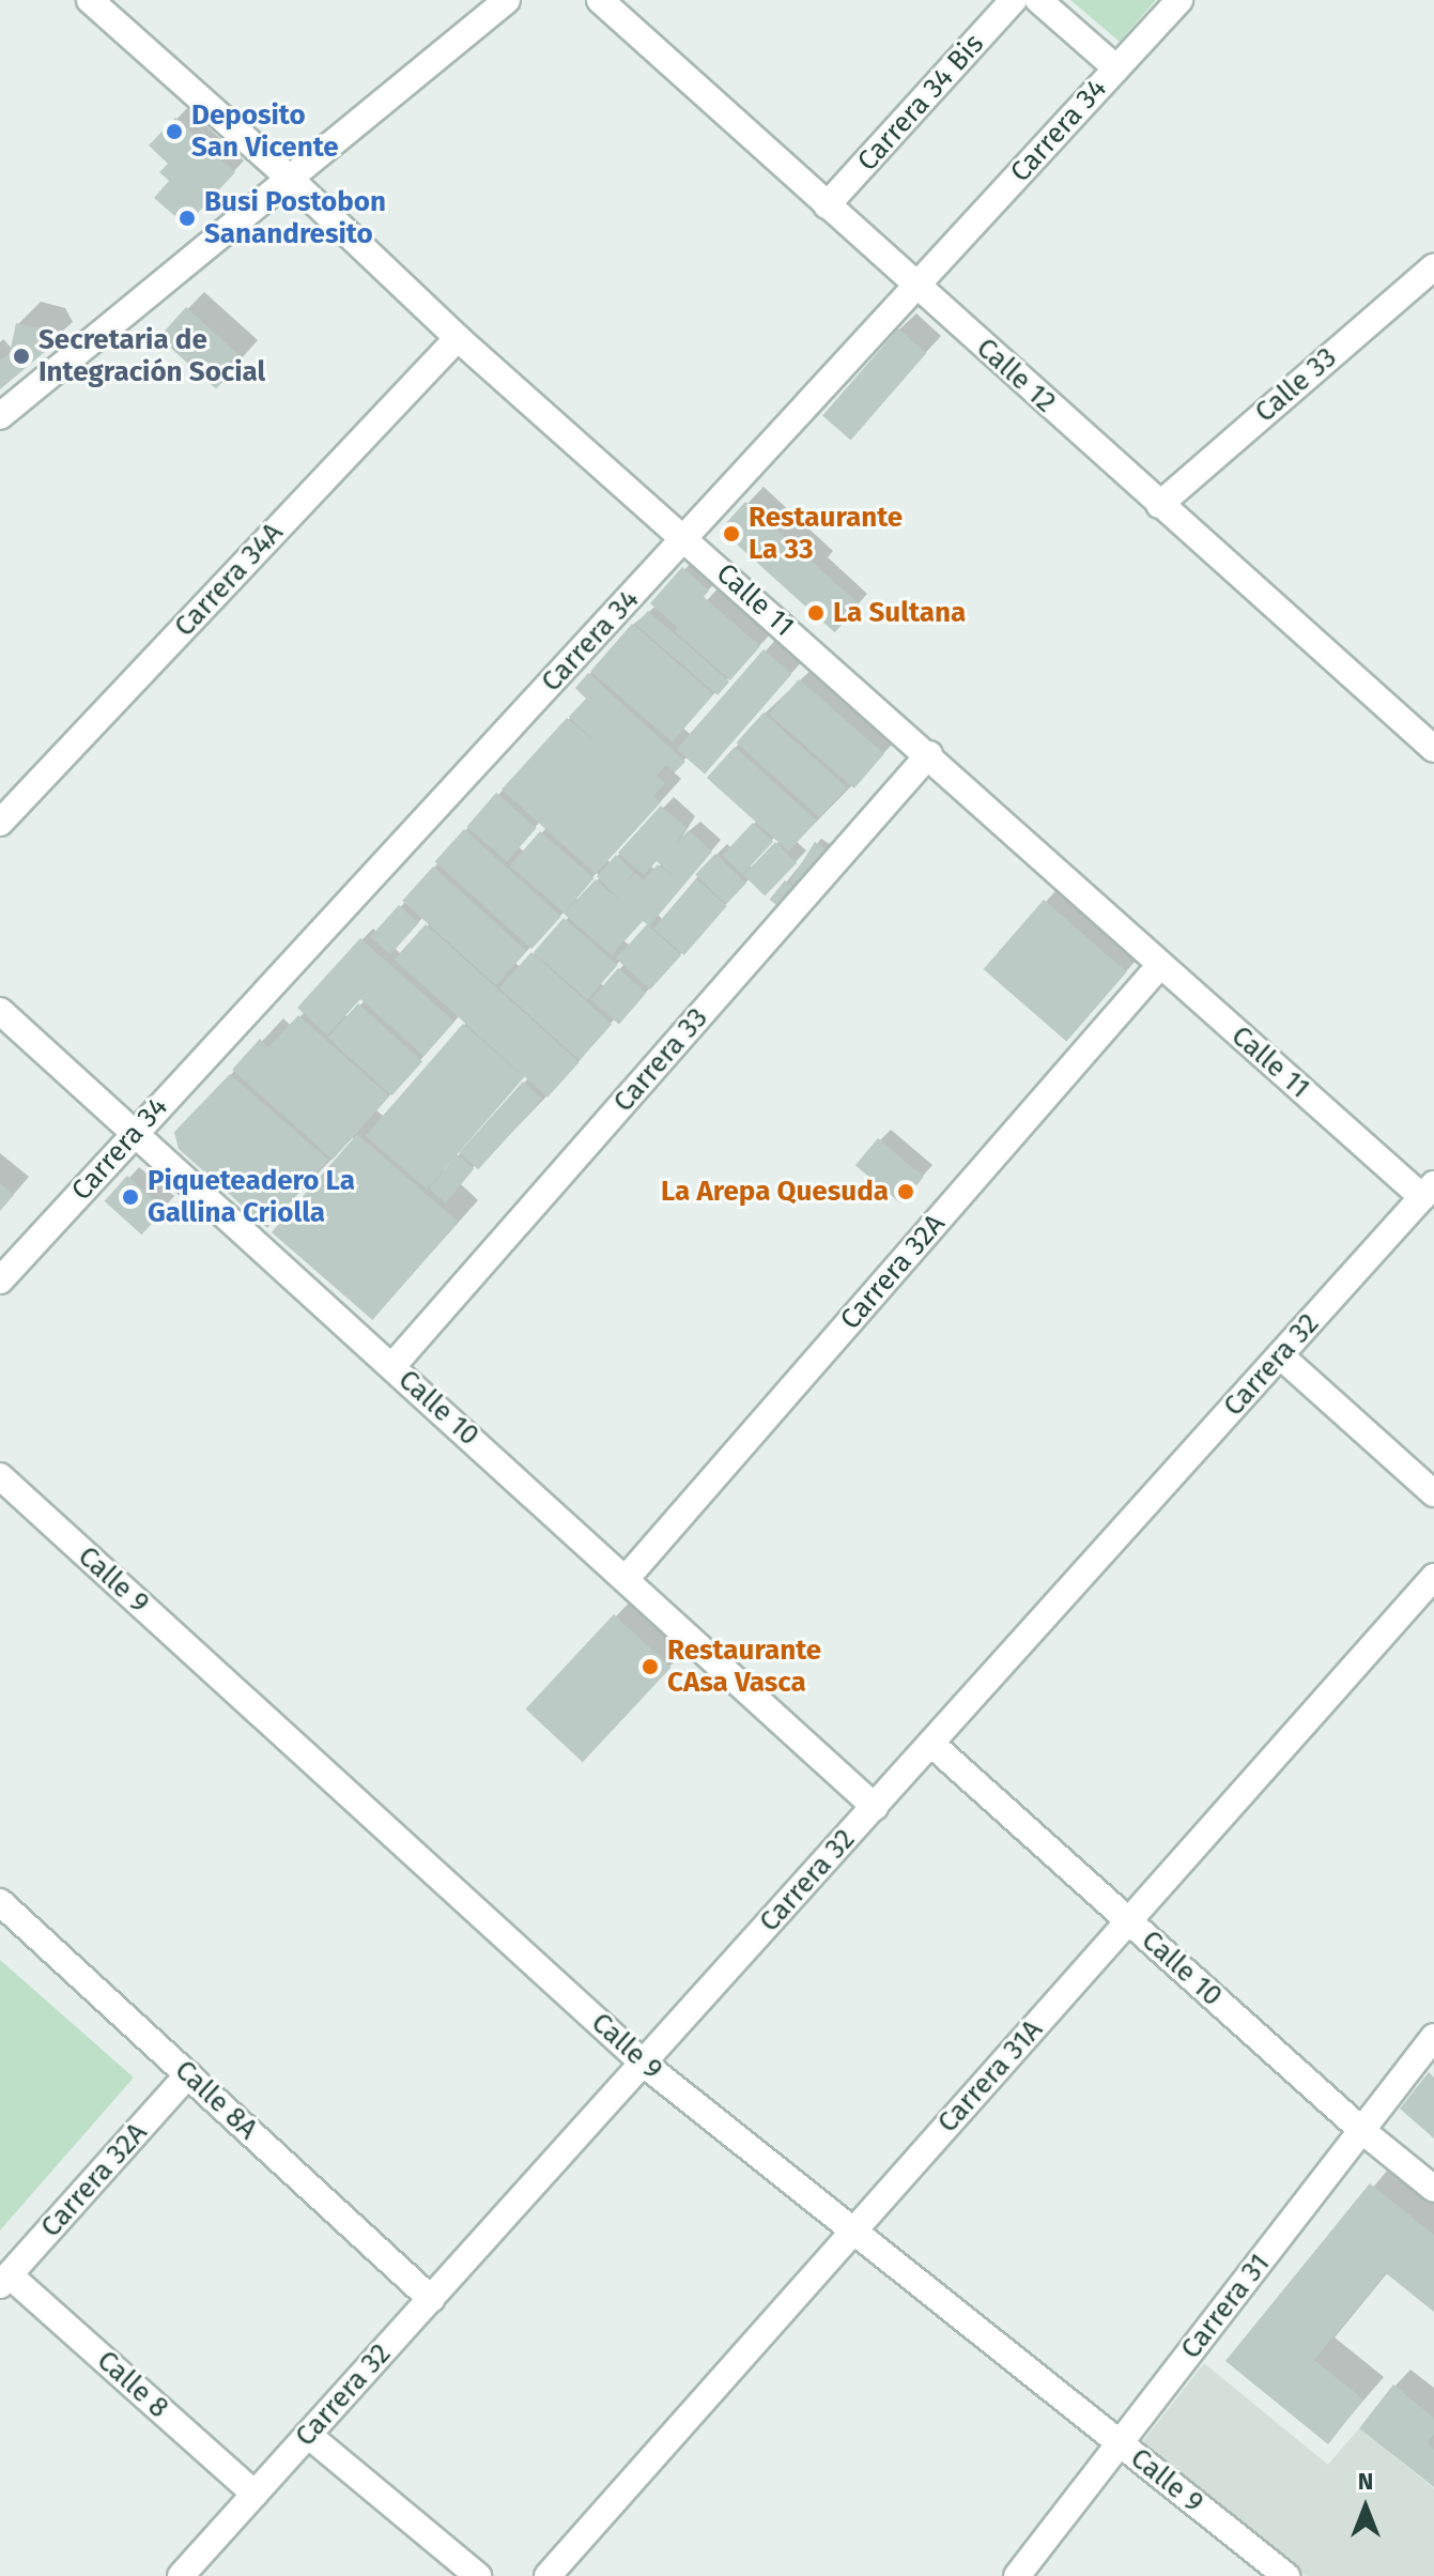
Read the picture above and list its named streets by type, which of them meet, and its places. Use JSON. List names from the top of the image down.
{
  "streets": {
    "street": [
      "Carrera 34 Bis",
      "Carrera 34",
      "Calle 12",
      "Calle 33",
      "Carrera 34A",
      "Calle 11",
      "Carrera 33",
      "Carrera 32A",
      "Carrera 32",
      "Calle 10",
      "Calle 9",
      "Carrera 31A",
      "Calle 8A",
      "Carrera 31",
      "Calle 8"
    ]
  },
  "crossings": [
    ["Carrera 34 Bis", "Calle 12"],
    ["Carrera 34", "Calle 12"],
    ["Carrera 34", "Calle 11"],
    ["Carrera 34", "Calle 10"],
    ["Calle 12", "Calle 33"],
    ["Carrera 34A", "Calle 11"],
    ["Calle 11", "Carrera 33"],
    ["Calle 11", "Carrera 32A"],
    ["Calle 11", "Carrera 32"],
    ["Carrera 33", "Calle 10"],
    ["Carrera 32A", "Calle 10"],
    ["Carrera 32A", "Calle 8A"],
    ["Carrera 32A", "Calle 8"],
    ["Carrera 32", "Calle 10"],
    ["Carrera 32", "Calle 9"],
    ["Carrera 32", "Calle 8A"],
    ["Carrera 32", "Calle 8"],
    ["Calle 10", "Carrera 31A"],
    ["Calle 10", "Carrera 31"],
    ["Calle 9", "Carrera 31A"],
    ["Calle 9", "Carrera 31"]
  ],
  "places": [
    "Deposito San Vicente",
    "Busi Postobon Sanandresito",
    "Secretaria de Integración Social",
    "Restaurante La 33",
    "La Sultana",
    "La Arepa Quesuda",
    "Piqueteadero La Gallina Criolla",
    "Restaurante CAsa Vasca"
  ],
  "north": "top"
}
